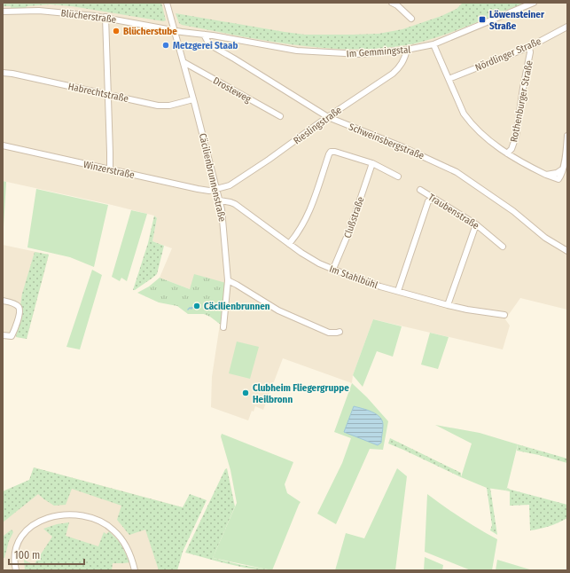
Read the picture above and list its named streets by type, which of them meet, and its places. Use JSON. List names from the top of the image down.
{
  "streets": {
    "street": [
      "Blücherstraße",
      "Im Gemmingstal",
      "Nördlinger Straße",
      "Drosteweg",
      "Habrechtstraße",
      "Rothenburger Straße",
      "Rieslingstraße",
      "Schweinsbergstraße",
      "Winzerstraße",
      "Cäcilienbrunnenstraße",
      "Traubenstraße",
      "Clußstraße",
      "Im Stahlbühl"
    ]
  },
  "crossings": [
    ["Blücherstraße", "Im Gemmingstal"],
    ["Blücherstraße", "Cäcilienbrunnenstraße"],
    ["Im Gemmingstal", "Rieslingstraße"],
    ["Im Gemmingstal", "Schweinsbergstraße"],
    ["Im Gemmingstal", "Cäcilienbrunnenstraße"],
    ["Nördlinger Straße", "Rothenburger Straße"],
    ["Drosteweg", "Cäcilienbrunnenstraße"],
    ["Habrechtstraße", "Cäcilienbrunnenstraße"],
    ["Rieslingstraße", "Schweinsbergstraße"],
    ["Rieslingstraße", "Winzerstraße"],
    ["Rieslingstraße", "Cäcilienbrunnenstraße"],
    ["Winzerstraße", "Cäcilienbrunnenstraße"],
    ["Cäcilienbrunnenstraße", "Im Stahlbühl"],
    ["Clußstraße", "Im Stahlbühl"]
  ],
  "places": {
    "transit": ["Löwensteiner Straße"],
    "other": [
      "Blücherstube",
      "Metzgerei Staab",
      "Cäcilienbrunnen",
      "Clubheim Fliegergruppe Heilbronn"
    ]
  },
  "scale_bar": "100 m"
}
